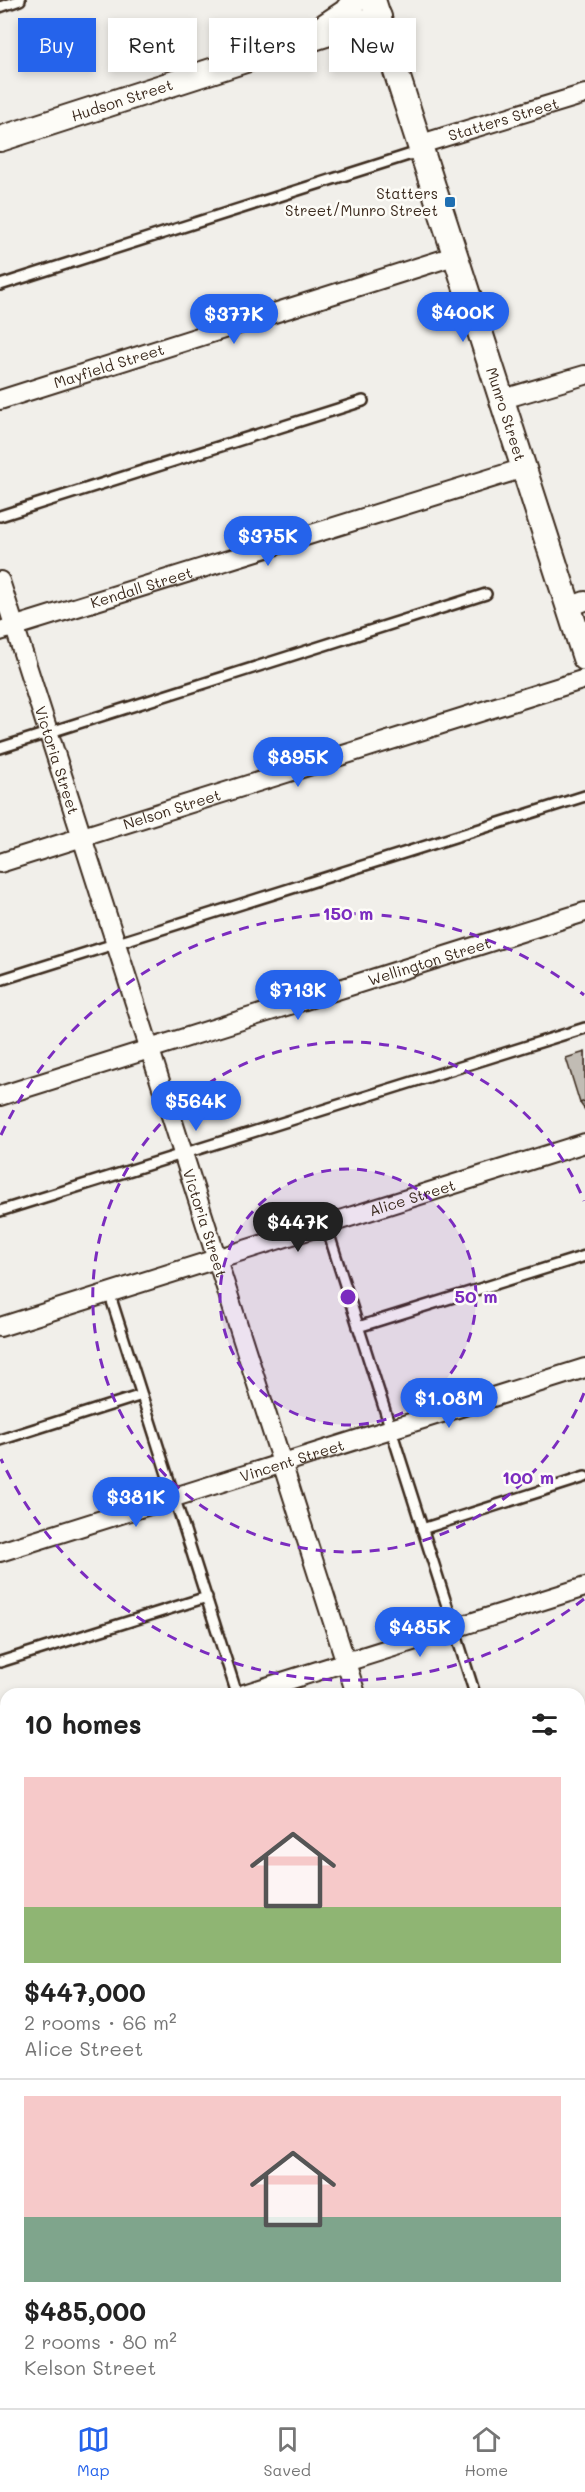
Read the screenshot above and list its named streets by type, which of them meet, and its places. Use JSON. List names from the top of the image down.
{
  "streets": {
    "street": [
      "Hudson Street",
      "Statters Street",
      "Mayfield Street",
      "Munro Street",
      "Kendall Street",
      "Victoria Street",
      "Nelson Street",
      "Wellington Street",
      "Alice Street",
      "Vincent Street"
    ]
  },
  "crossings": [
    ["Hudson Street", "Munro Street"],
    ["Statters Street", "Munro Street"],
    ["Mayfield Street", "Munro Street"],
    ["Munro Street", "Kendall Street"],
    ["Kendall Street", "Victoria Street"],
    ["Victoria Street", "Nelson Street"],
    ["Victoria Street", "Wellington Street"],
    ["Victoria Street", "Alice Street"],
    ["Victoria Street", "Vincent Street"]
  ],
  "places": {
    "transit": ["Statters Street/Munro Street"]
  },
  "page": {
    "chip": [
      "Buy",
      "Rent",
      "Filters",
      "New"
    ],
    "price": [
      "$400K",
      "$377K",
      "$375K",
      "$895K",
      "$713K",
      "$564K",
      "$447K",
      "$1.08M",
      "$381K",
      "$485K"
    ],
    "heading": "10 homes",
    "list": [
      {
        "name": "$447,000",
        "note": "2 rooms · 66 m² · Alice Street"
      },
      {
        "name": "$485,000",
        "note": "2 rooms · 80 m² · Kelson Street"
      }
    ],
    "tabs": ["Map", "Saved", "Home"]
  },
  "rings": ["150 m", "50 m", "100 m"]
}
